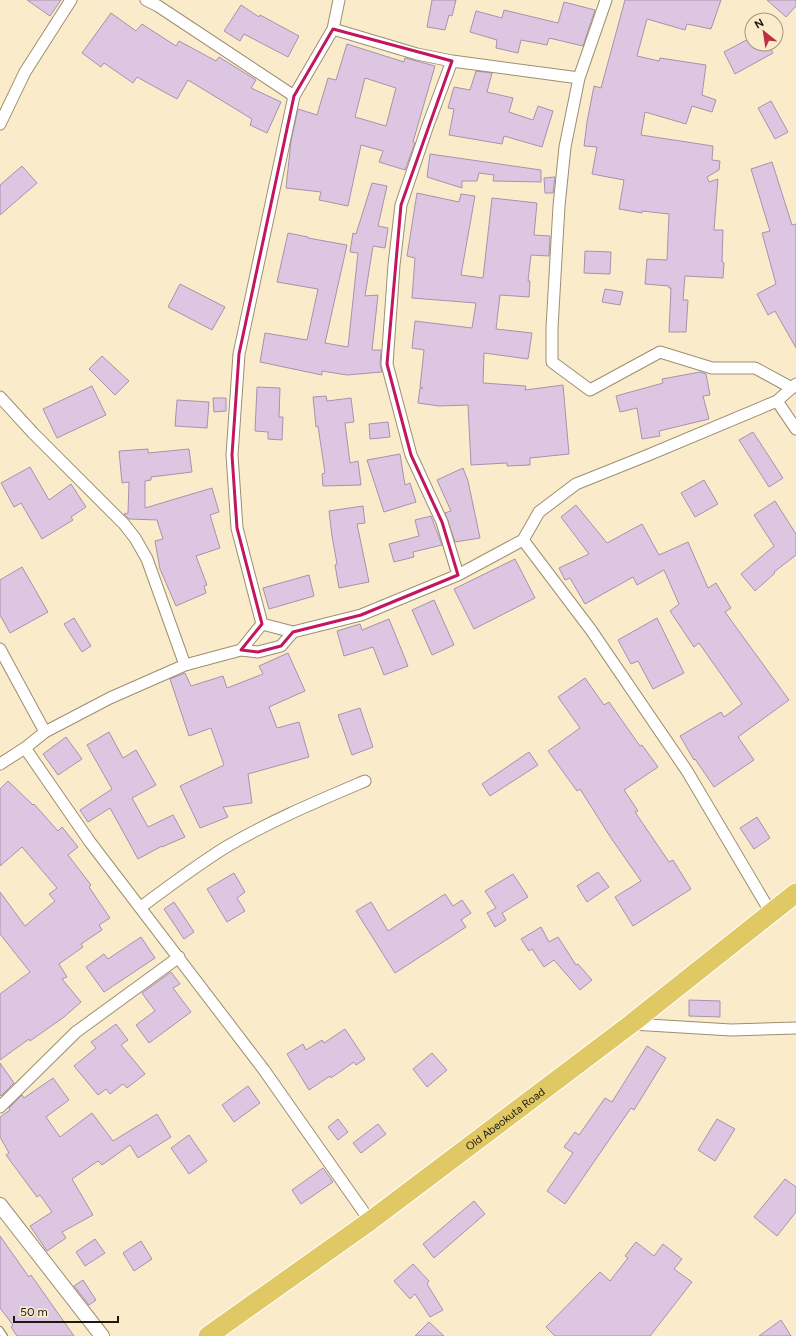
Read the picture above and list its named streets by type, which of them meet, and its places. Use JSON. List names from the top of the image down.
{
  "streets": {
    "highway": ["Old Abeokuta Road"]
  },
  "scale_bar": "50 m",
  "north": "top left"
}
